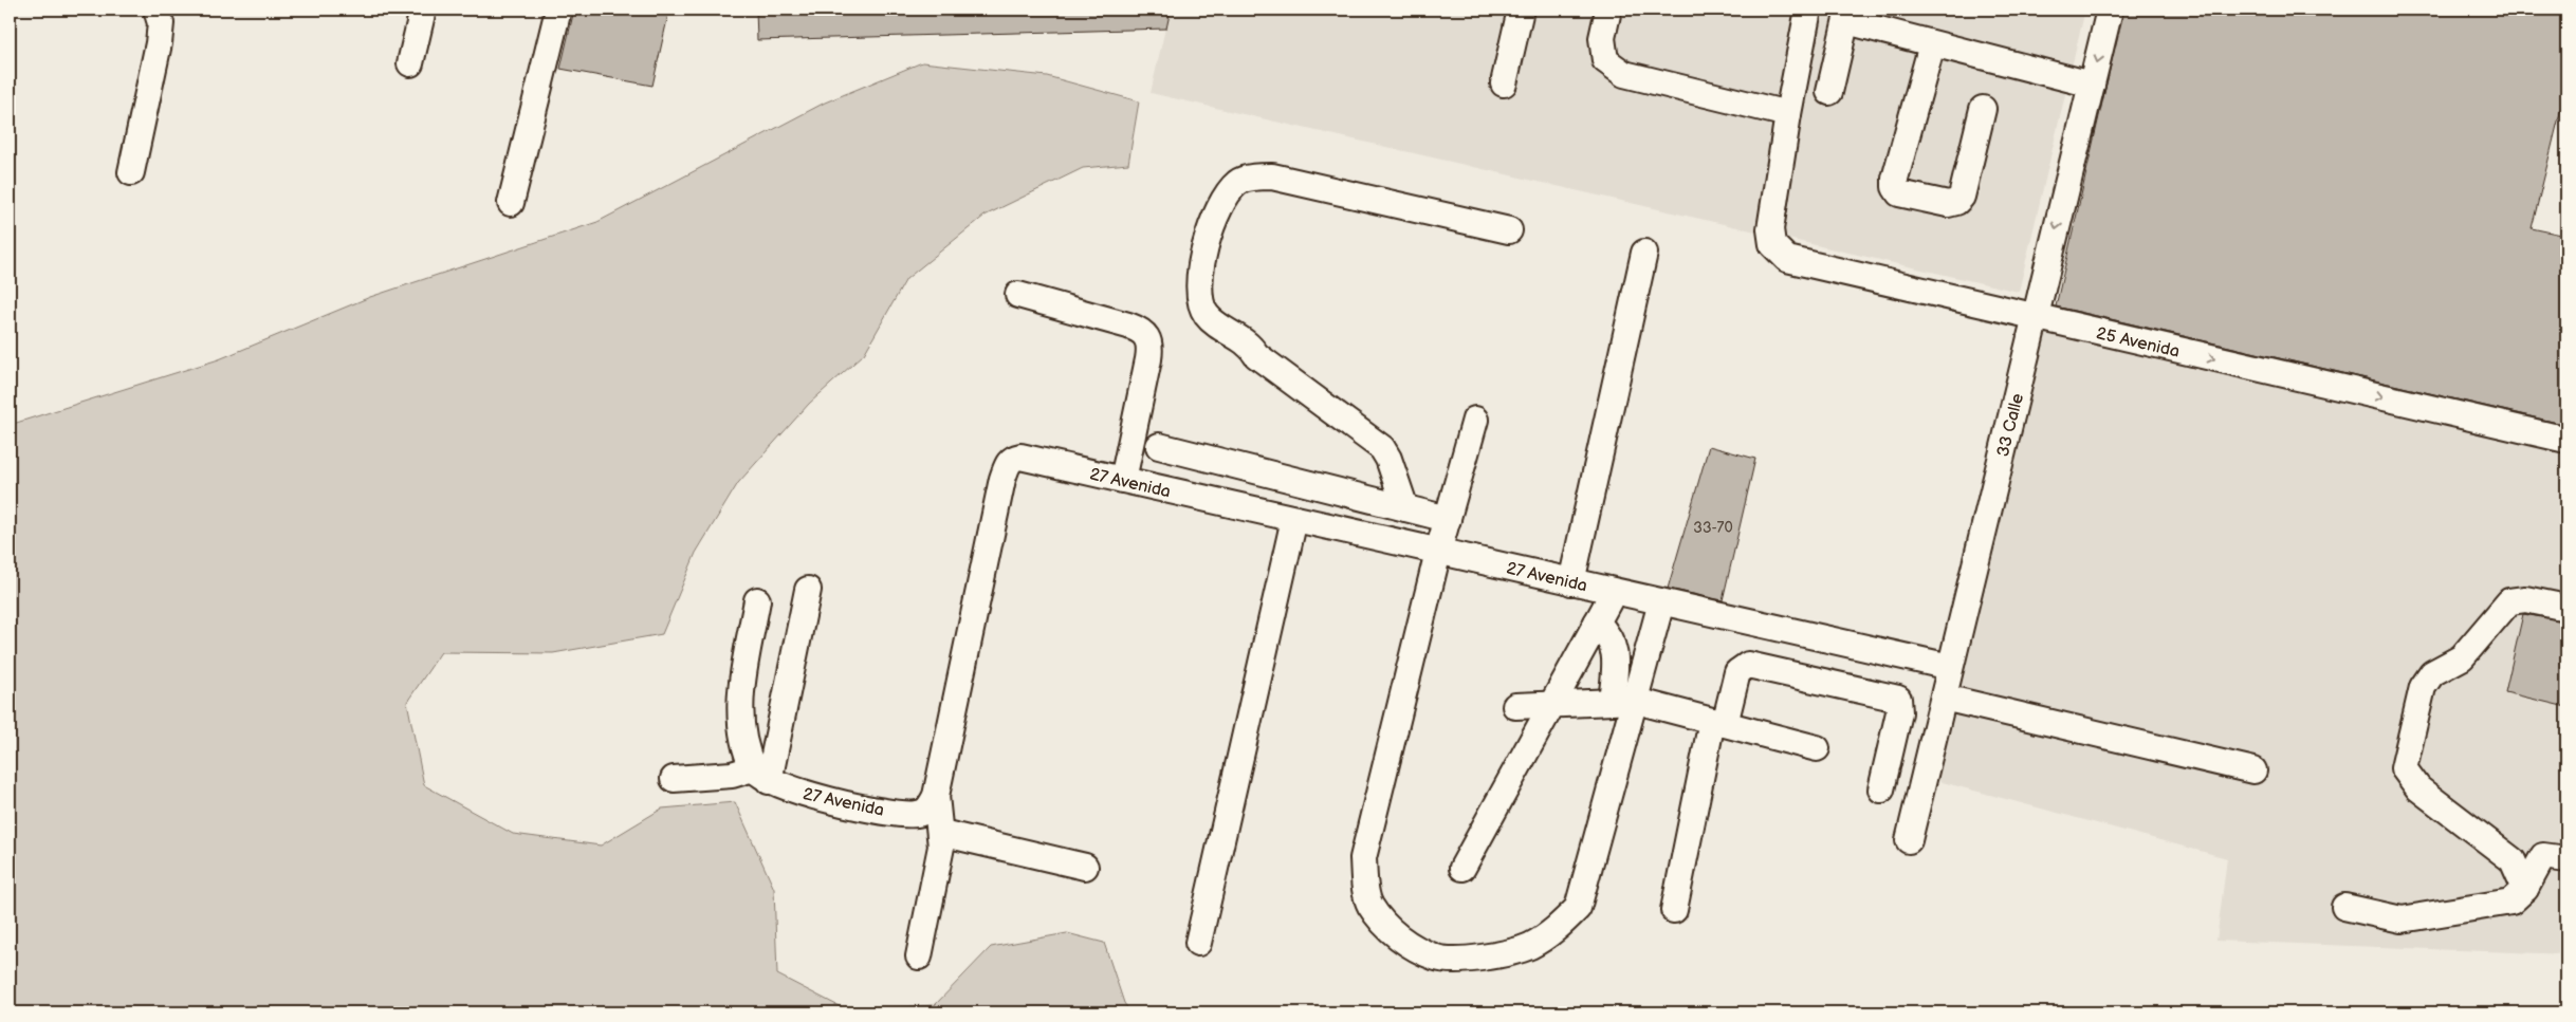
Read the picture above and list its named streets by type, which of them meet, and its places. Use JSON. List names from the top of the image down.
{
  "streets": {
    "street": ["25 Avenida", "33 Calle", "27 Avenida"]
  },
  "crossings": [
    ["25 Avenida", "33 Calle"],
    ["33 Calle", "27 Avenida"]
  ],
  "one_way": ["25 Avenida", "33 Calle"],
  "house_numbers": ["33-70"]
}
